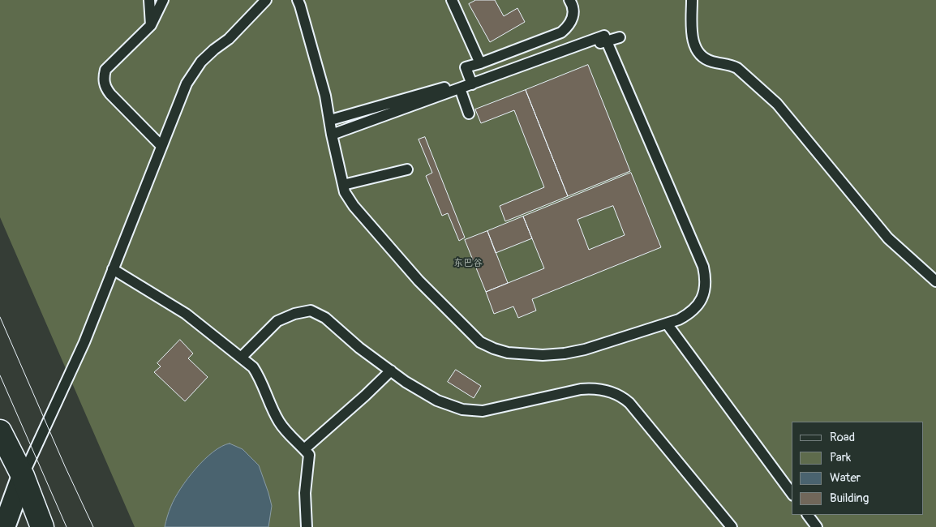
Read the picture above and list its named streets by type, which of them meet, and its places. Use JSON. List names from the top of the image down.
{
  "parks": ["东巴谷"],
  "legend": [
    "Road",
    "Park",
    "Water",
    "Building"
  ]
}
